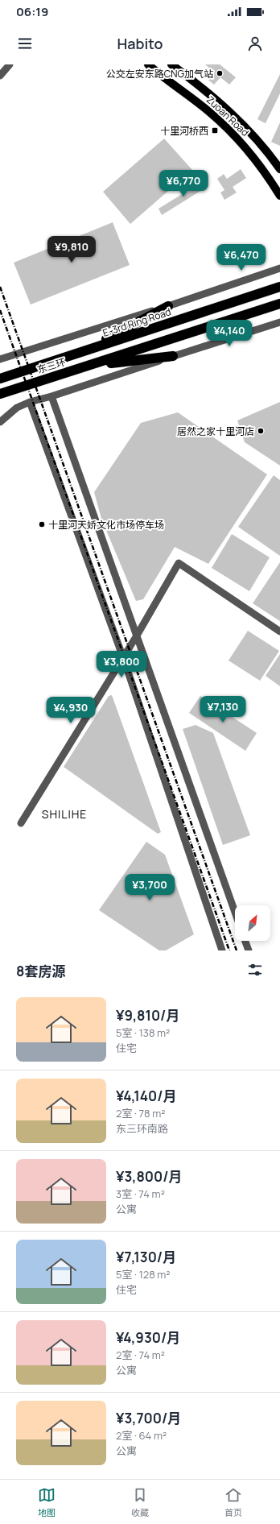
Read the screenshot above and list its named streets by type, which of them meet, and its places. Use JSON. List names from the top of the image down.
{
  "streets": {
    "highway": ["E. 3rd Ring Road", "东三环"],
    "main road": ["Zuoan Road"]
  },
  "districts": ["SHILIHE"],
  "places": {
    "other": ["公交左安东路CNG加气站", "居然之家十里河店", "十里河天娇文化市场停车场"],
    "transit": ["十里河桥西"]
  },
  "north": "top right",
  "page": {
    "status": "06:19",
    "header": "Habito",
    "price": [
      "¥6,770",
      "¥9,810",
      "¥6,470",
      "¥4,140",
      "¥3,800",
      "¥7,130",
      "¥4,930",
      "¥3,700"
    ],
    "heading": "8套房源",
    "list": [
      {
        "name": "¥9,810/月",
        "note": "5室 · 138 m² · 住宅"
      },
      {
        "name": "¥4,140/月",
        "note": "2室 · 78 m² · 东三环南路"
      },
      {
        "name": "¥3,800/月",
        "note": "3室 · 74 m² · 公寓"
      },
      {
        "name": "¥7,130/月",
        "note": "5室 · 128 m² · 住宅"
      },
      {
        "name": "¥4,930/月",
        "note": "2室 · 74 m² · 公寓"
      },
      {
        "name": "¥3,700/月",
        "note": "2室 · 64 m² · 公寓"
      }
    ],
    "tabs": ["地图", "收藏", "首页"]
  }
}
